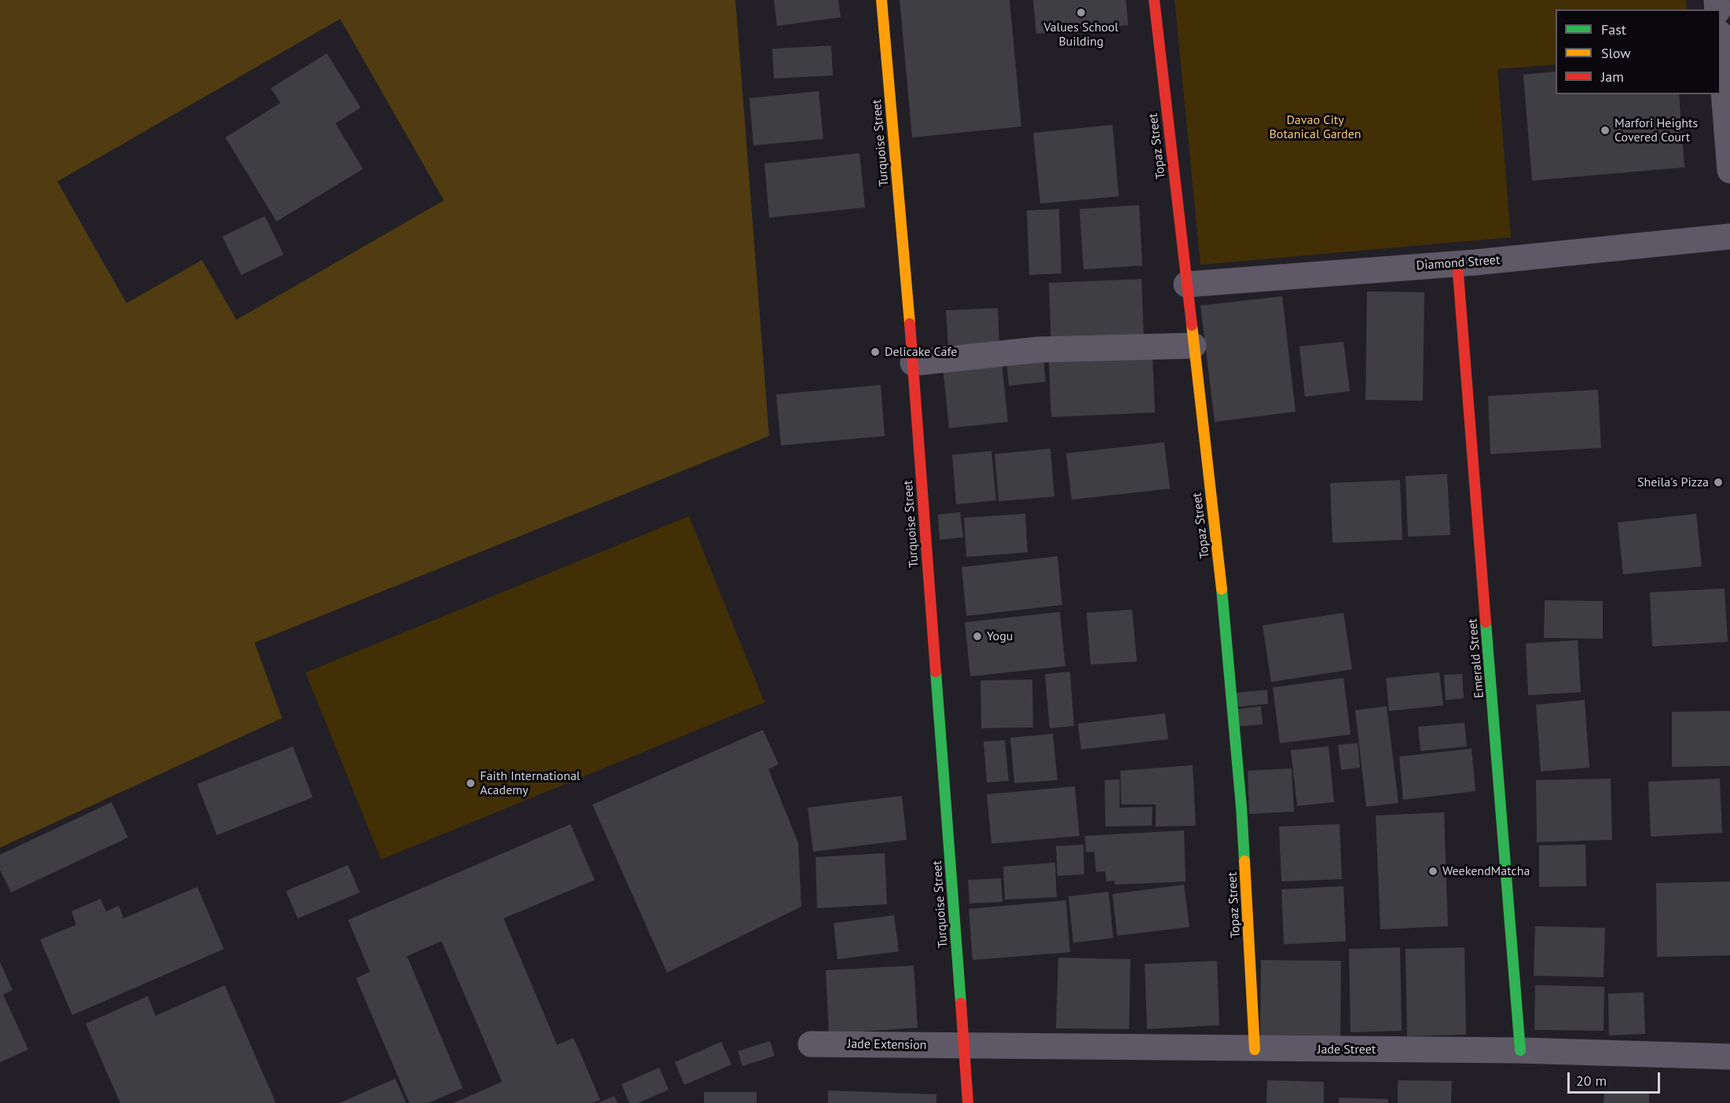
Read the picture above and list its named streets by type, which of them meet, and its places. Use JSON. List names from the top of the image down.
{
  "streets": {
    "street": [
      "Turquoise Street",
      "Topaz Street",
      "Diamond Street",
      "Emerald Street",
      "Jade Extension",
      "Jade Street"
    ]
  },
  "crossings": [
    ["Turquoise Street", "Jade Extension"],
    ["Turquoise Street", "Jade Street"],
    ["Topaz Street", "Diamond Street"],
    ["Topaz Street", "Jade Street"],
    ["Diamond Street", "Emerald Street"],
    ["Emerald Street", "Jade Street"],
    ["Jade Extension", "Jade Street"]
  ],
  "parks": ["Davao City Botanical Garden"],
  "places": [
    "Values School Building",
    "Marfori Heights Covered Court",
    "Delicake Cafe",
    "Sheila's Pizza",
    "Yogu",
    "Faith International Academy",
    "WeekendMatcha"
  ],
  "legend": ["Fast", "Slow", "Jam"],
  "scale_bar": "20 m"
}
